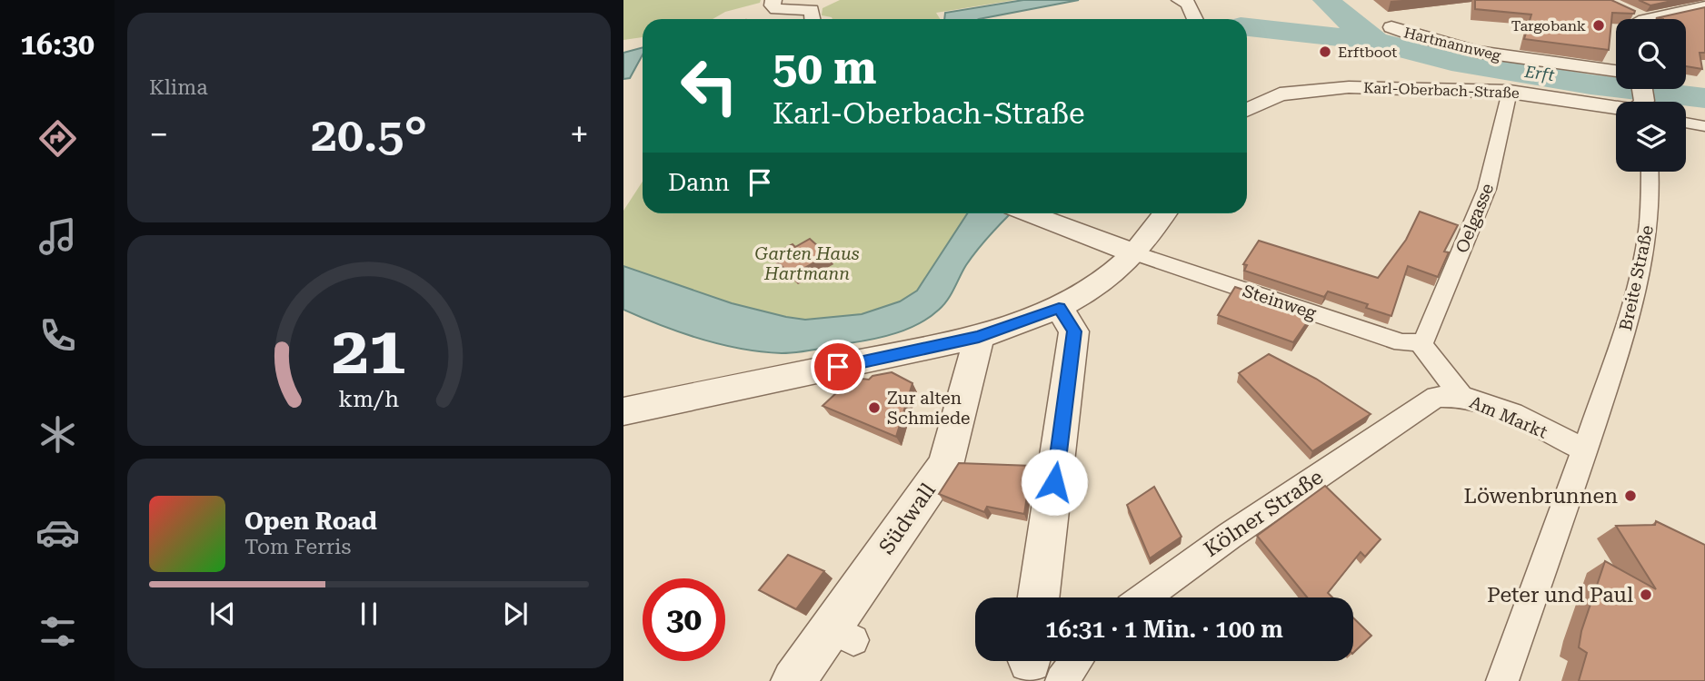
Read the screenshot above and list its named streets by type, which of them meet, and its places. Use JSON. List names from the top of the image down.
{
  "streets": {
    "street": [
      "Hartmannweg",
      "Karl-Oberbach-Straße",
      "Oelgasse",
      "Breite Straße",
      "Steinweg",
      "Am Markt",
      "Kölner Straße",
      "Südwall"
    ]
  },
  "crossings": [
    ["Hartmannweg", "Karl-Oberbach-Straße"],
    ["Karl-Oberbach-Straße", "Oelgasse"],
    ["Oelgasse", "Steinweg"],
    ["Breite Straße", "Am Markt"],
    ["Am Markt", "Kölner Straße"]
  ],
  "water": ["Erft"],
  "parks": ["Garten Haus Hartmann"],
  "places": [
    "Targobank",
    "Erftboot",
    "Zur alten Schmiede",
    "Löwenbrunnen",
    "Peter und Paul"
  ],
  "page": {
    "tabs": "16:30",
    "tile": "Klima",
    "turn": ["50 m", "Karl-Oberbach-Straße"],
    "heat": ["−", "20.5°", "+"],
    "then": "Dann",
    "song": ["Open Road", "Tom Ferris"],
    "limit": "30",
    "trip": "16:31 · 1 Min. · 100 m",
    "gauge": ["21", "km/h"]
  }
}
